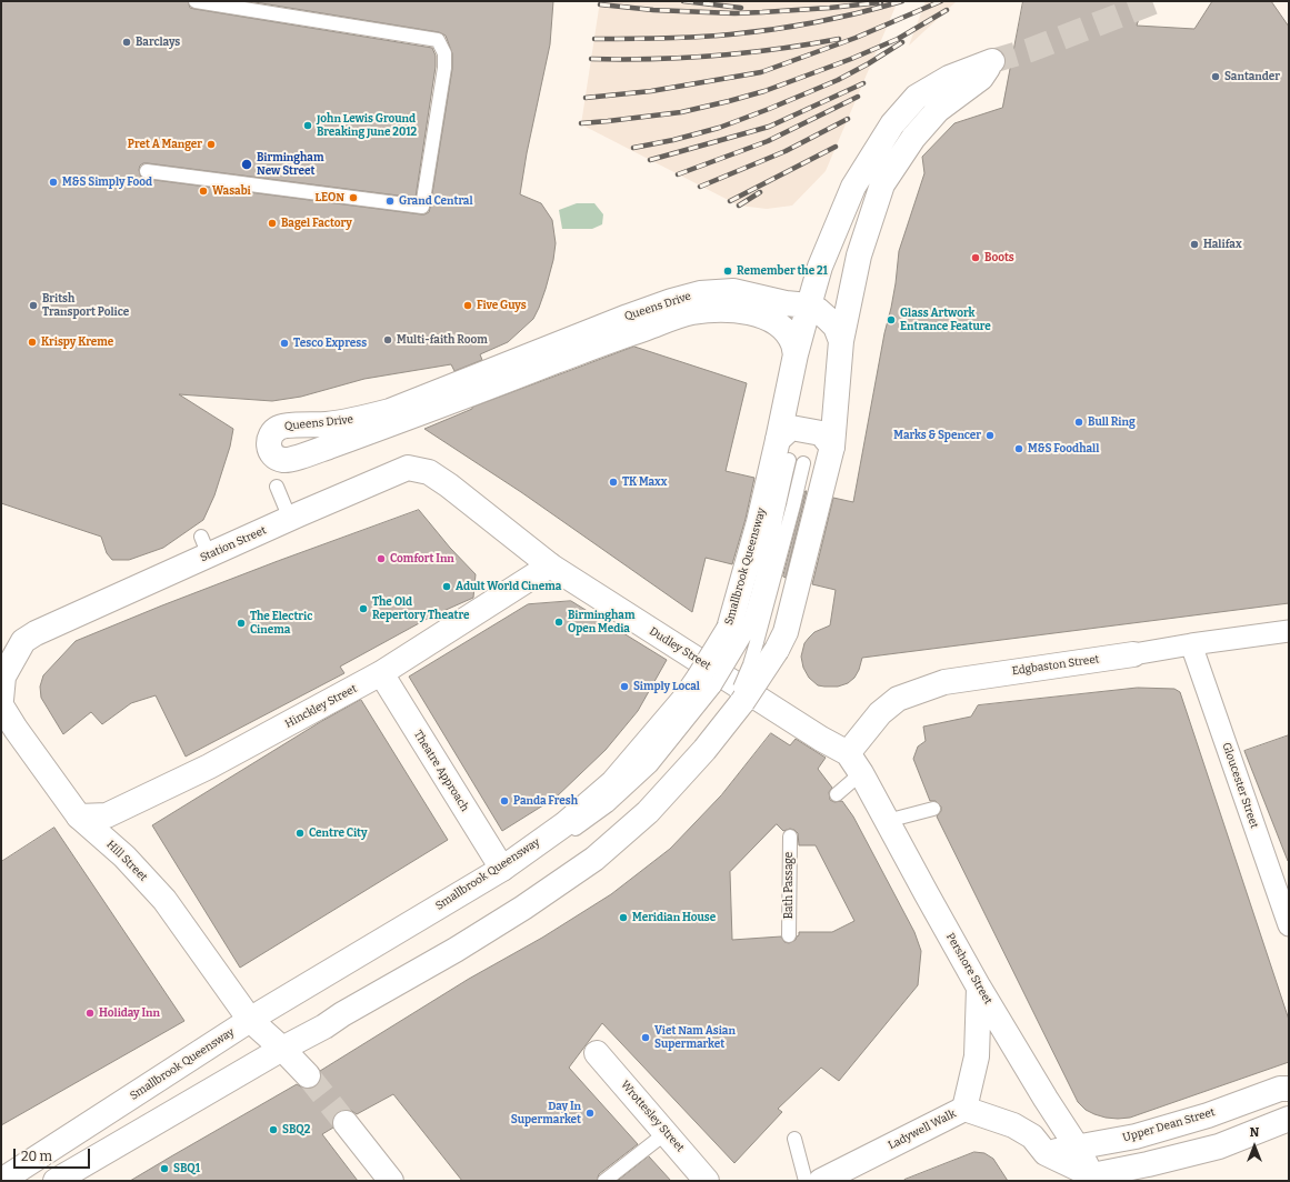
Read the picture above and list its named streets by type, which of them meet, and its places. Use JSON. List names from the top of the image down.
{
  "streets": {
    "street": [
      "Queens Drive",
      "Station Street",
      "Smallbrook Queensway",
      "Dudley Street",
      "Edgbaston Street",
      "Hinckley Street",
      "Theatre Approach",
      "Gloucester Street",
      "Hill Street",
      "Pershore Street",
      "Wrottesley Street",
      "Upper Dean Street",
      "Ladywell Walk"
    ],
    "lane": ["Bath Passage"]
  },
  "crossings": [
    ["Queens Drive", "Smallbrook Queensway"],
    ["Station Street", "Dudley Street"],
    ["Smallbrook Queensway", "Theatre Approach"],
    ["Smallbrook Queensway", "Hill Street"],
    ["Dudley Street", "Edgbaston Street"],
    ["Dudley Street", "Hinckley Street"],
    ["Dudley Street", "Pershore Street"],
    ["Edgbaston Street", "Gloucester Street"],
    ["Edgbaston Street", "Pershore Street"],
    ["Hinckley Street", "Theatre Approach"],
    ["Hinckley Street", "Hill Street"],
    ["Pershore Street", "Upper Dean Street"],
    ["Pershore Street", "Ladywell Walk"],
    ["Upper Dean Street", "Ladywell Walk"]
  ],
  "places": [
    "Barclays",
    "Santander",
    "John Lewis Ground Breaking June 2012",
    "Pret A Manger",
    "Birmingham New Street",
    "M&S Simply Food",
    "Wasabi",
    "LEON",
    "Grand Central",
    "Bagel Factory",
    "Halifax",
    "Boots",
    "Remember the 21",
    "Britsh Transport Police",
    "Five Guys",
    "Glass Artwork Entrance Feature",
    "Multi-faith Room",
    "Krispy Kreme",
    "Tesco Express",
    "Bull Ring",
    "Marks & Spencer",
    "M&S Foodhall",
    "TK Maxx",
    "Comfort Inn",
    "Adult World Cinema",
    "The Old Repertory Theatre",
    "Birmingham Open Media",
    "The Electric Cinema",
    "Simply Local",
    "Panda Fresh",
    "Centre City",
    "Meridian House",
    "Holiday Inn",
    "Viet Nam Asian Supermarket",
    "Day In Supermarket",
    "SBQ2",
    "SBQ1"
  ],
  "scale_bar": "20 m",
  "north": "top"
}
